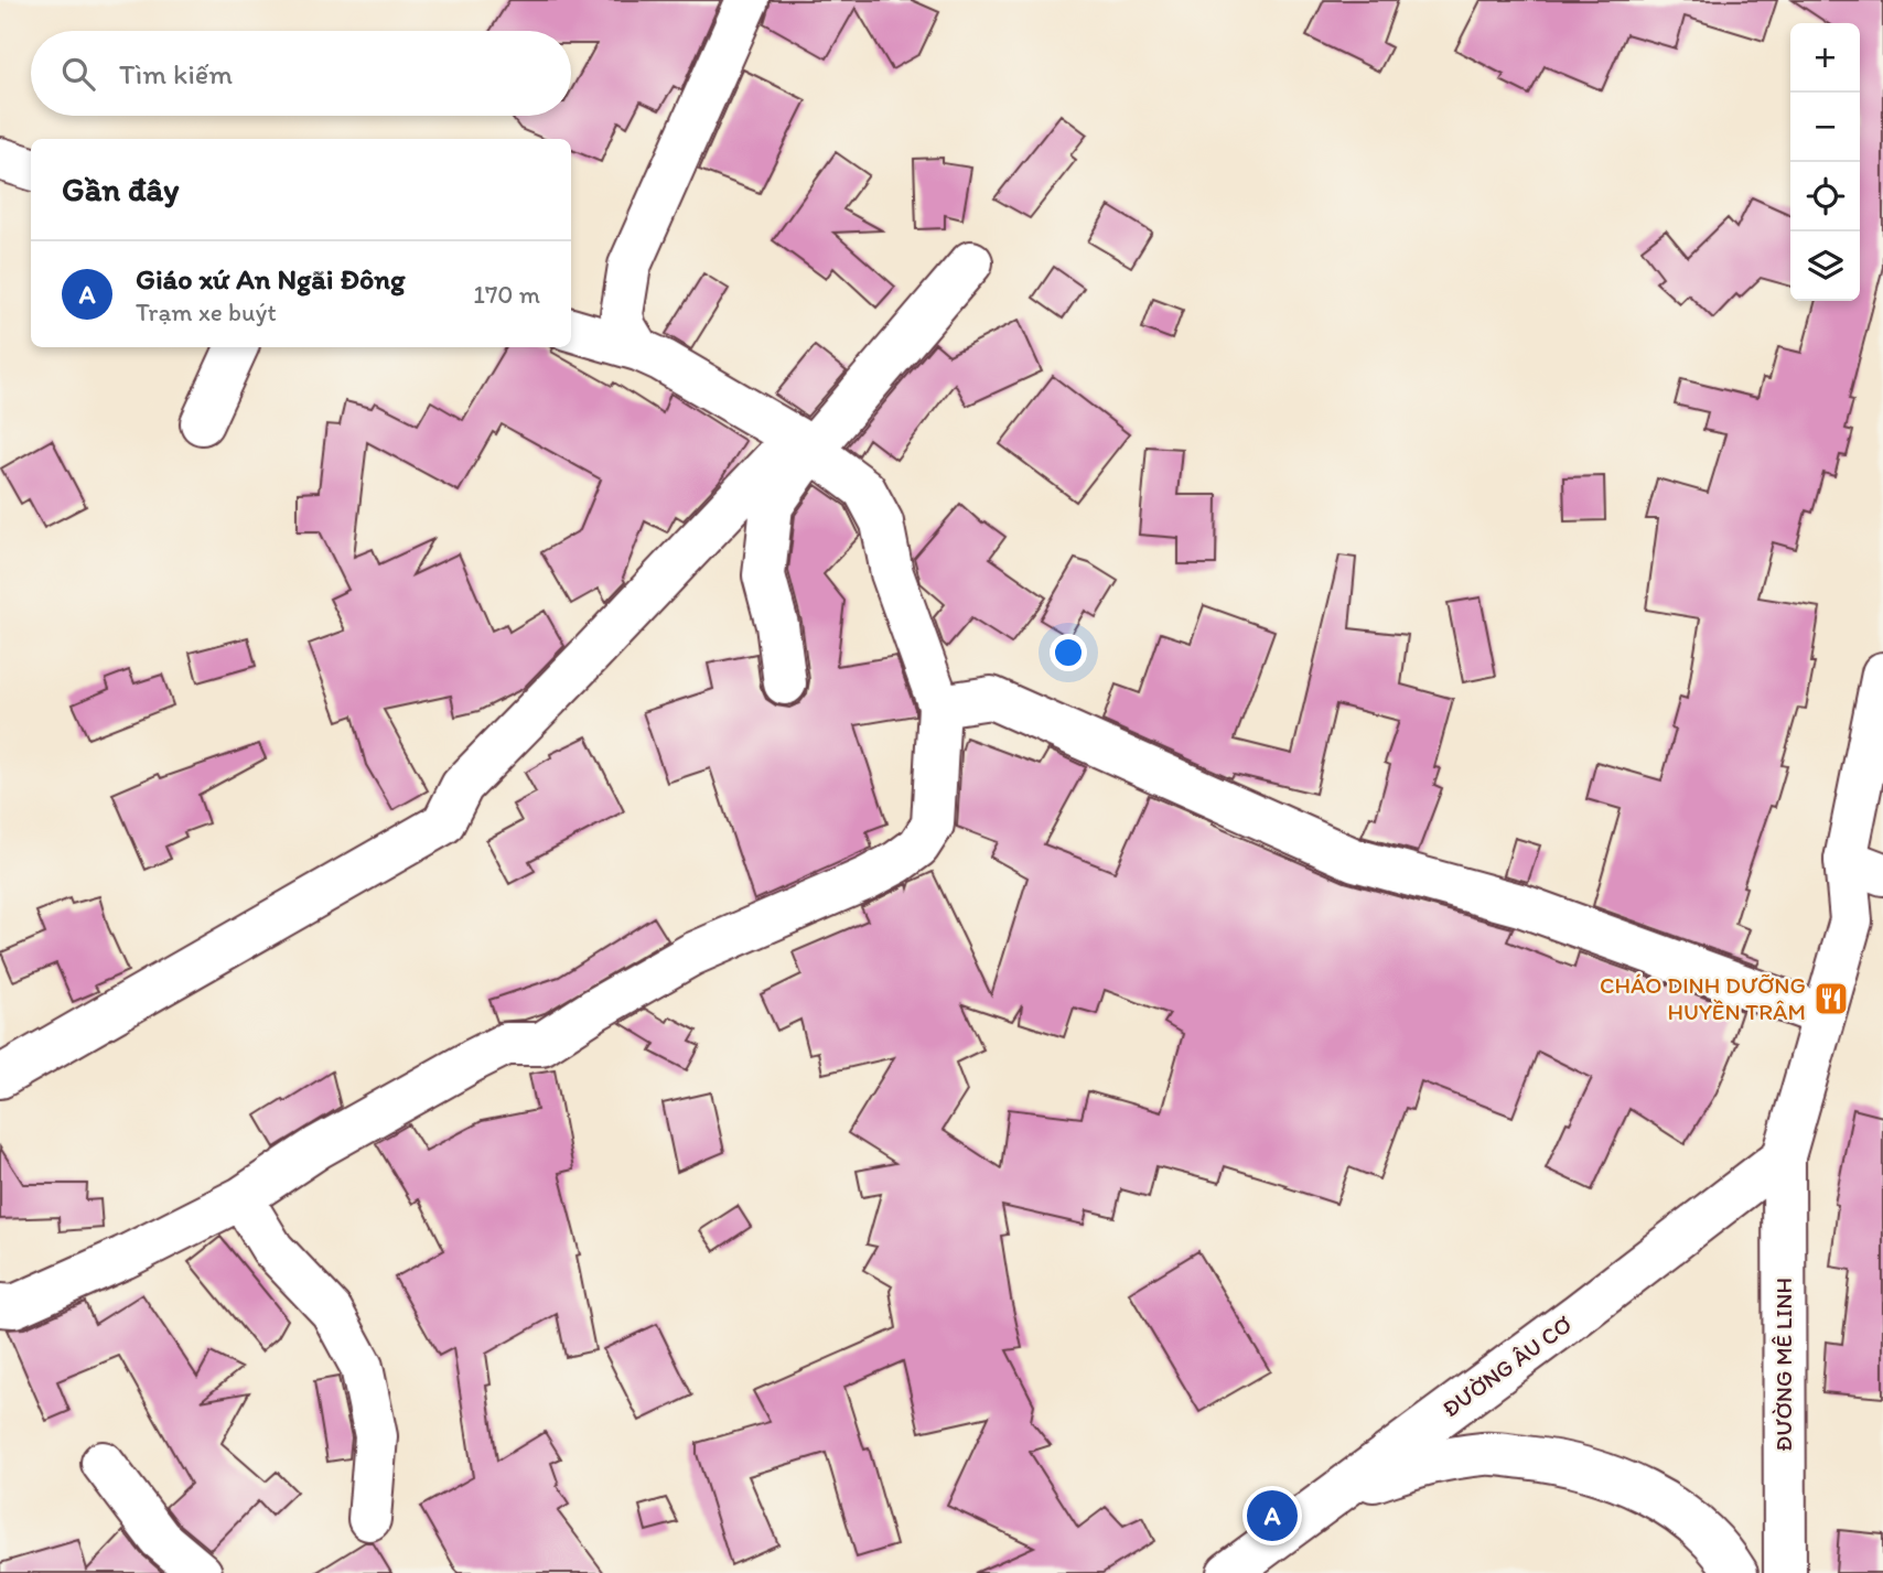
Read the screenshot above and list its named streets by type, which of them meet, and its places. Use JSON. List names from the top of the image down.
{
  "streets": {
    "street": ["ĐƯỜNG MÊ LINH", "ĐƯỜNG ÂU CƠ"]
  },
  "crossings": [
    ["ĐƯỜNG MÊ LINH", "ĐƯỜNG ÂU CƠ"]
  ],
  "places": {
    "restaurant": ["CHÁO DINH DƯỠNG HUYỀN TRÂM"]
  },
  "page": {
    "map_buttons": ["+", "−"],
    "search": "Tìm kiếm",
    "heading": "Gần đây",
    "list": [
      {
        "mark": "A",
        "name": "Giáo xứ An Ngãi Đông",
        "note": "Trạm xe buýt",
        "value": "170 m"
      }
    ],
    "pins": "A"
  }
}
